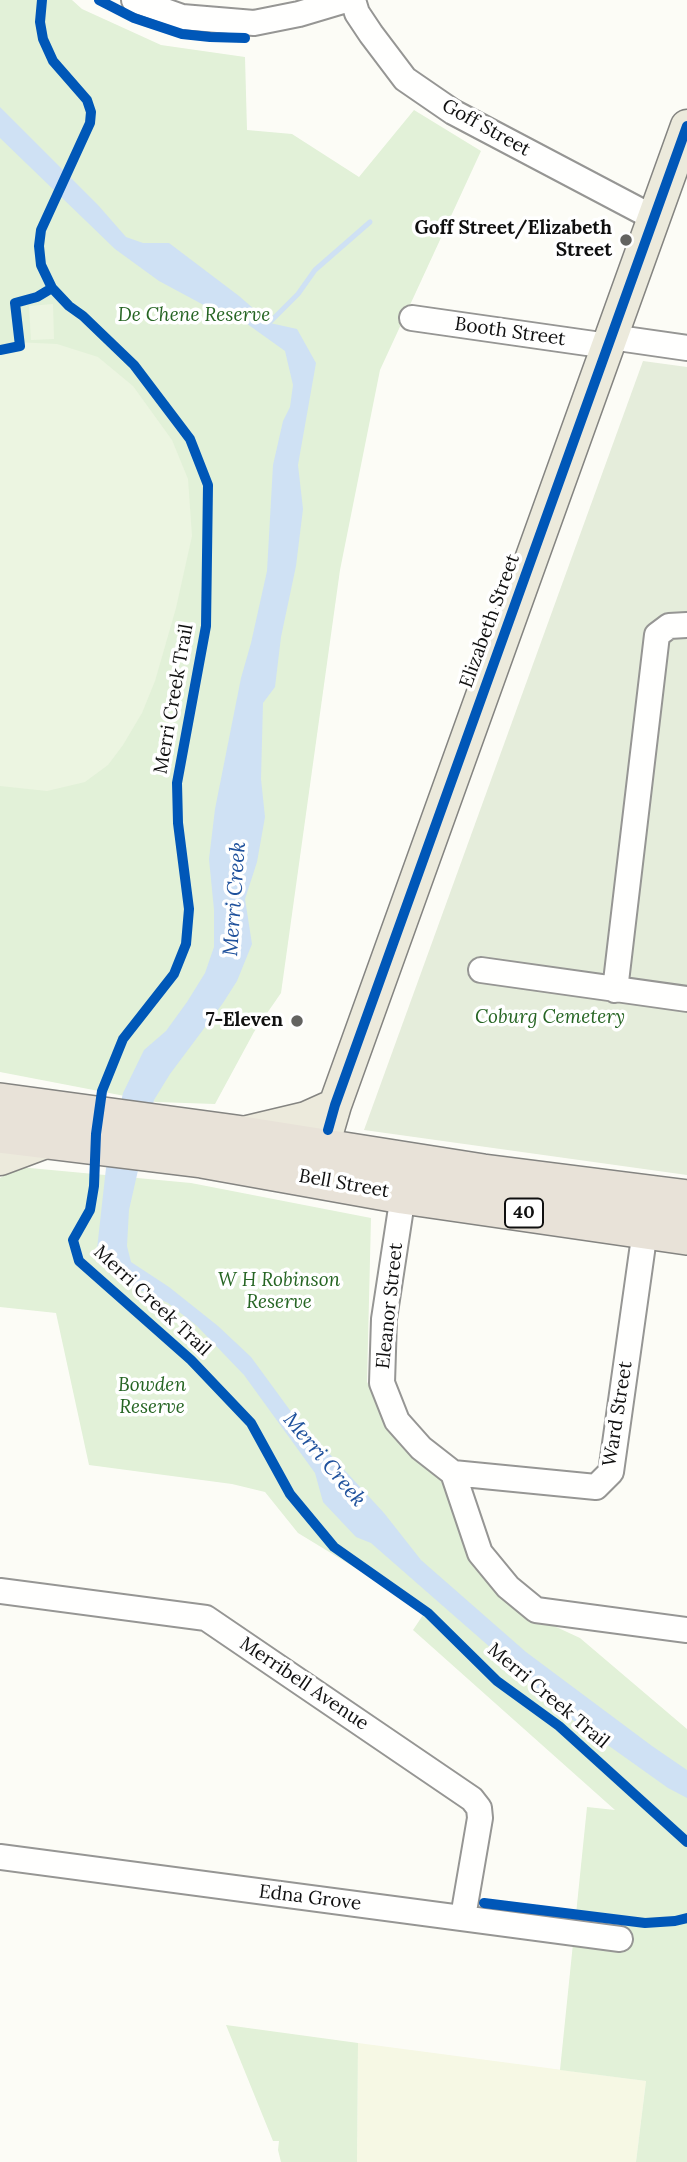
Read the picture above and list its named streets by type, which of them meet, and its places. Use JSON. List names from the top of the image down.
{
  "streets": {
    "highway": ["Bell Street", "40"],
    "main road": ["Elizabeth Street"],
    "street": [
      "Goff Street",
      "Booth Street",
      "Eleanor Street",
      "Ward Street",
      "Merribell Avenue",
      "Edna Grove"
    ],
    "cycle path": ["Merri Creek Trail"]
  },
  "crossings": [
    ["Goff Street", "Elizabeth Street"],
    ["Booth Street", "Elizabeth Street"],
    ["Elizabeth Street", "Bell Street"],
    ["Bell Street", "Eleanor Street"],
    ["Bell Street", "Ward Street"],
    ["Eleanor Street", "Ward Street"],
    ["Merribell Avenue", "Edna Grove"]
  ],
  "water": ["Merri Creek"],
  "parks": [
    "De Chene Reserve",
    "Coburg Cemetery",
    "W H Robinson Reserve",
    "Bowden Reserve"
  ],
  "places": ["Goff Street/Elizabeth Street", "7-Eleven"]
}
